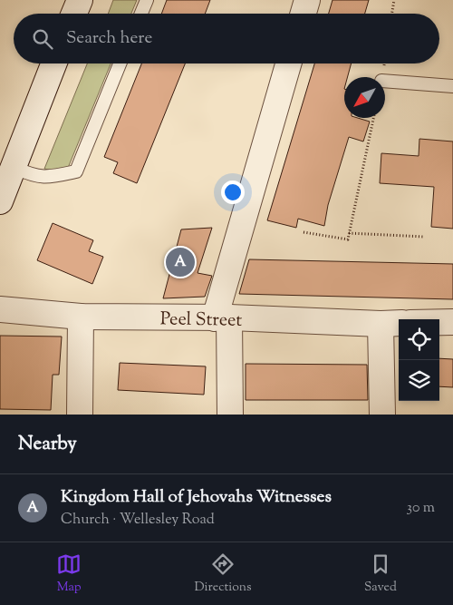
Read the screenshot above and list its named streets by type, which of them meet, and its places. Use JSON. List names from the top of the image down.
{
  "streets": {
    "street": ["Peel Street"]
  },
  "north": "bottom left",
  "page": {
    "search": "Search here",
    "pins": "A",
    "heading": "Nearby",
    "list": [
      {
        "mark": "A",
        "name": "Kingdom Hall of Jehovahs Witnesses",
        "note": "Church · Wellesley Road",
        "value": "30 m"
      }
    ],
    "nav": ["Map", "Directions", "Saved"]
  }
}
